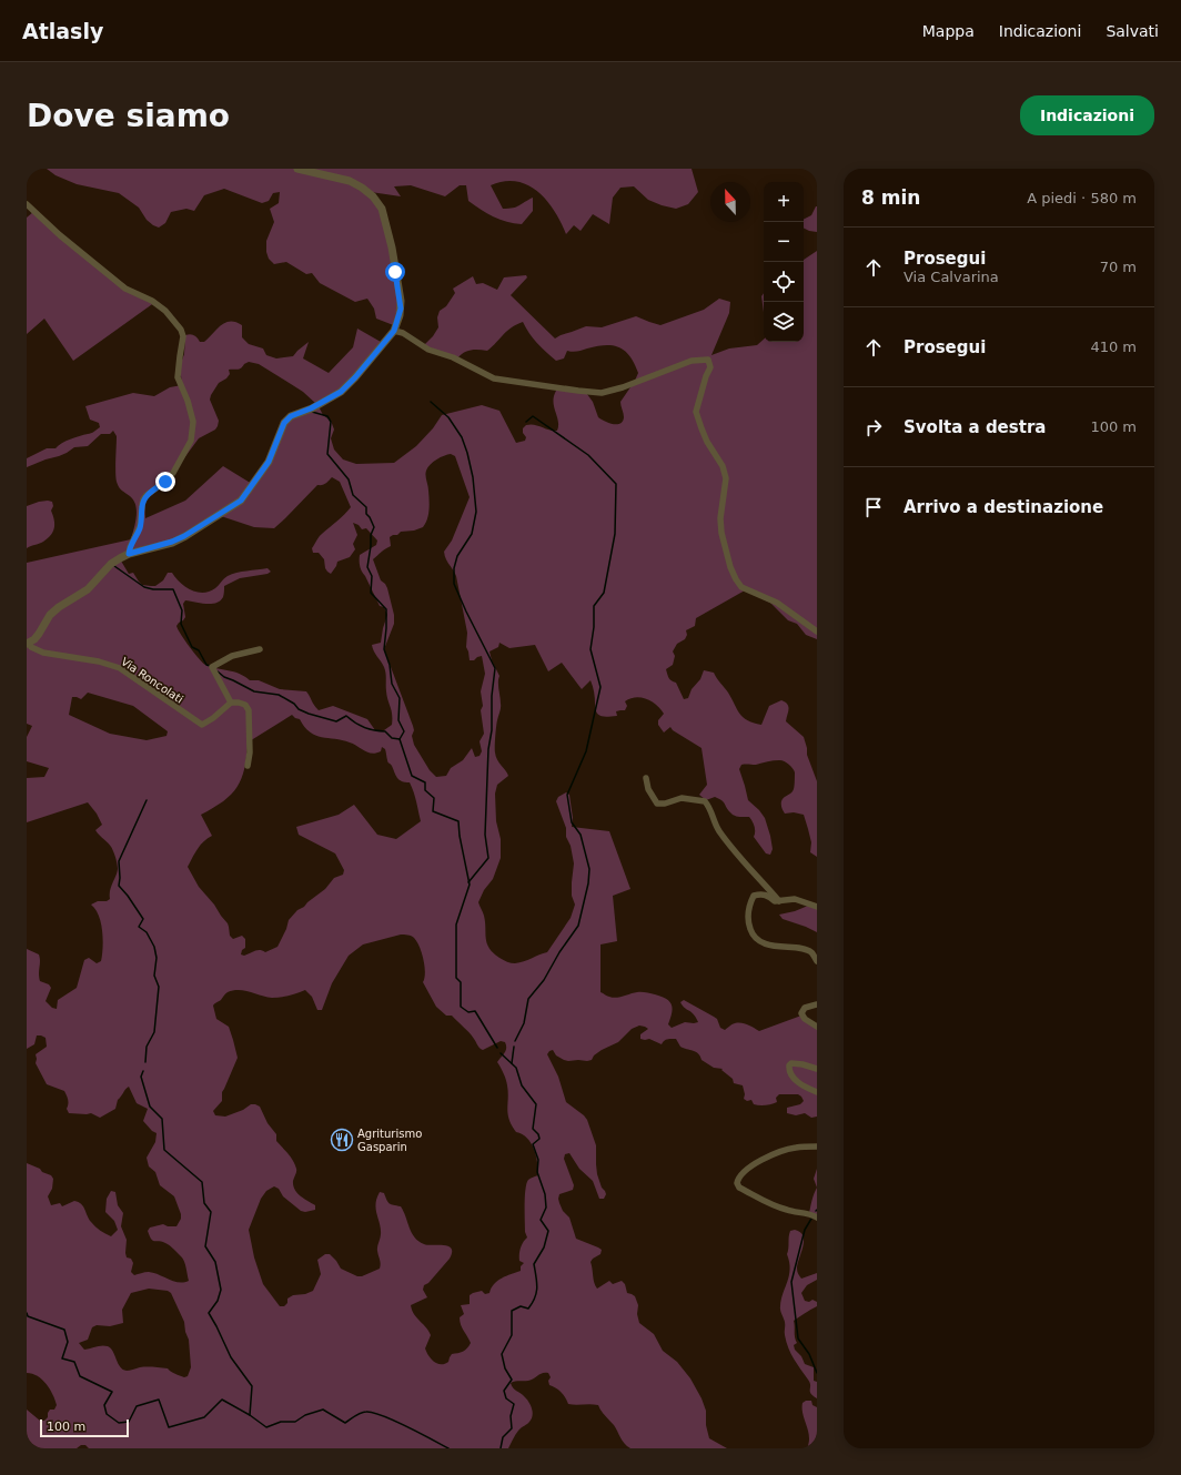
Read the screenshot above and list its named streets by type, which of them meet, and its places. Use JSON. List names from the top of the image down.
{
  "streets": {
    "street": ["Via Roncolati"]
  },
  "places": {
    "restaurant": ["Agriturismo Gasparin"]
  },
  "scale_bar": "100 m",
  "north": "top",
  "page": {
    "header": "Atlasly",
    "nav": ["Mappa", "Indicazioni", "Salvati"],
    "buttons": "Indicazioni",
    "title": "Dove siamo",
    "heading": ["8 min", "A piedi · 580 m"],
    "map_buttons": ["+", "−"],
    "list": [
      ["Prosegui", "Via Calvarina", "70 m"],
      ["Prosegui", "410 m"],
      ["Svolta a destra", "100 m"],
      "Arrivo a destinazione"
    ],
    "scale": "100 m"
  }
}
